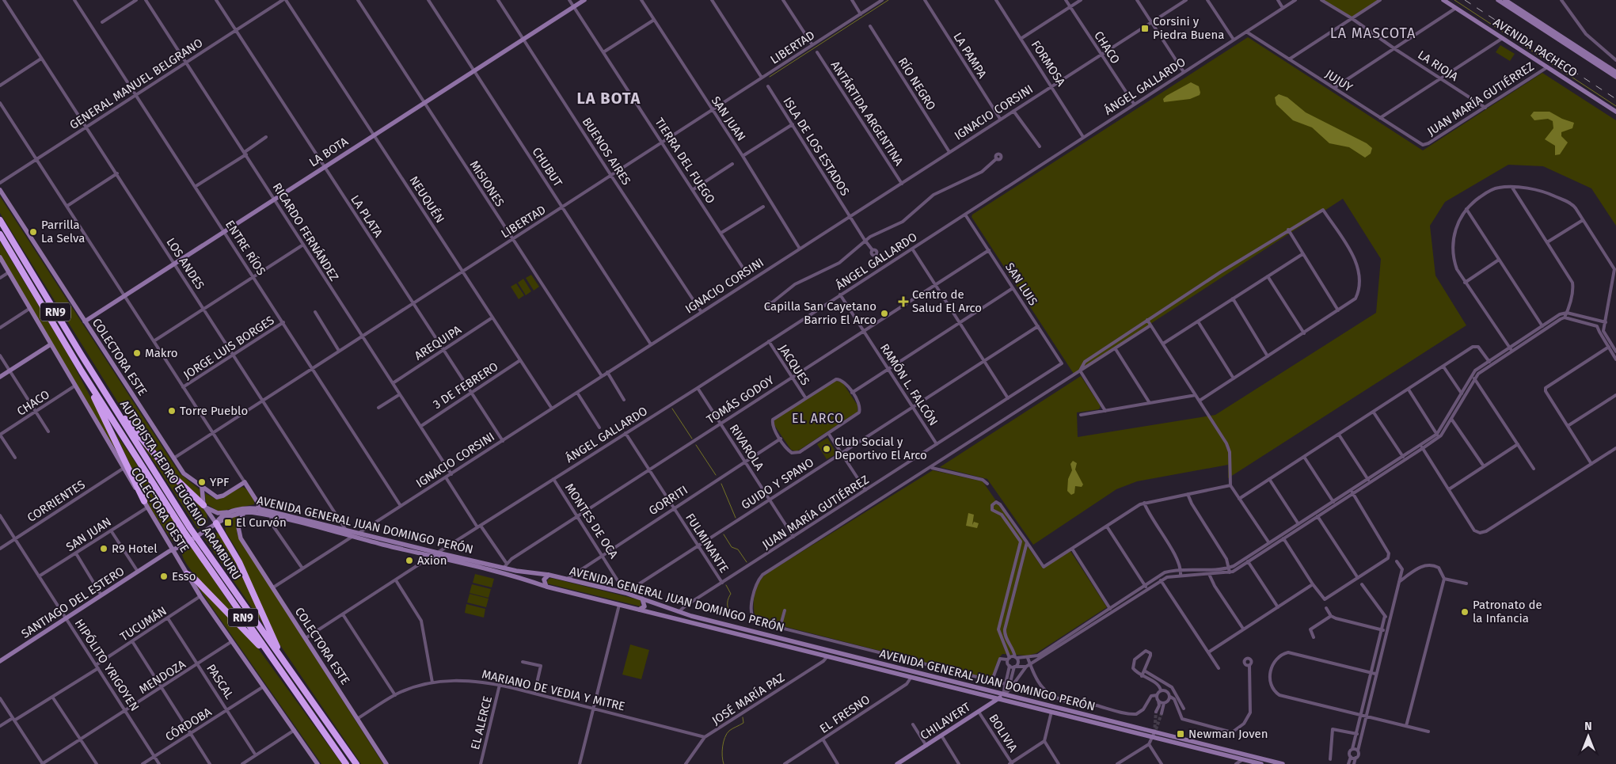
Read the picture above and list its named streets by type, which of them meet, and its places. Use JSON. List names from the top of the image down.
{
  "streets": {
    "highway": ["RN9", "AUTOPISTA PEDRO EUGENIO ARAMBURU"],
    "main road": [
      "AVENIDA PACHECO",
      "LA BOTA",
      "COLECTORA ESTE",
      "COLECTORA OESTE",
      "AVENIDA GENERAL JUAN DOMINGO PERÓN",
      "SANTIAGO DEL ESTERO",
      "CHILAVERT"
    ],
    "street": [
      "LIBERTAD",
      "CHACO",
      "LA PAMPA",
      "FORMOSA",
      "LA RIOJA",
      "JUJUY",
      "GENERAL MANUEL BELGRANO",
      "RÍO NEGRO",
      "ÁNGEL GALLARDO",
      "JUAN MARÍA GUTIÉRREZ",
      "IGNACIO CORSINI",
      "ANTÁRTIDA ARGENTINA",
      "SAN JUAN",
      "ISLA DE LOS ESTADOS",
      "BUENOS AIRES",
      "TIERRA DEL FUEGO",
      "CHUBUT",
      "MISIONES",
      "NEUQUÉN",
      "LA PLATA",
      "RICARDO FERNÁNDEZ",
      "ENTRE RÍOS",
      "LOS ANDES",
      "SAN LUIS",
      "AREQUIPA",
      "JORGE LUIS BORGES",
      "JACQUES",
      "RAMÓN L. FALCÓN",
      "3 DE FEBRERO",
      "TOMÁS GODOY",
      "RIVAROLA",
      "GUIDO Y SPANO",
      "GORRITI",
      "CORRIENTES",
      "MONTES DE OCA",
      "FULMINANTE",
      "TUCUMÁN",
      "HIPÓLITO YRIGOYEN",
      "MENDOZA",
      "PASCAL",
      "MARIANO DE VEDIA Y MITRE",
      "JOSÉ MARÍA PAZ",
      "EL FRESNO",
      "EL ALERCE",
      "CÓRDOBA",
      "BOLIVIA"
    ]
  },
  "crossings": [
    ["LIBERTAD", "SAN JUAN"],
    ["LIBERTAD", "BUENOS AIRES"],
    ["LIBERTAD", "TIERRA DEL FUEGO"],
    ["LIBERTAD", "CHUBUT"],
    ["LIBERTAD", "MISIONES"],
    ["LIBERTAD", "NEUQUÉN"],
    ["LIBERTAD", "LA PLATA"],
    ["LIBERTAD", "RICARDO FERNÁNDEZ"],
    ["LIBERTAD", "ENTRE RÍOS"],
    ["LIBERTAD", "LOS ANDES"],
    ["LIBERTAD", "COLECTORA ESTE"],
    ["CHACO", "ÁNGEL GALLARDO"],
    ["CHACO", "IGNACIO CORSINI"],
    ["CHACO", "COLECTORA OESTE"],
    ["AVENIDA PACHECO", "JUAN MARÍA GUTIÉRREZ"],
    ["LA PAMPA", "IGNACIO CORSINI"],
    ["FORMOSA", "ÁNGEL GALLARDO"],
    ["FORMOSA", "IGNACIO CORSINI"],
    ["LA RIOJA", "JUAN MARÍA GUTIÉRREZ"],
    ["JUJUY", "ÁNGEL GALLARDO"],
    ["JUJUY", "JUAN MARÍA GUTIÉRREZ"],
    ["GENERAL MANUEL BELGRANO", "NEUQUÉN"],
    ["GENERAL MANUEL BELGRANO", "LA PLATA"],
    ["GENERAL MANUEL BELGRANO", "RICARDO FERNÁNDEZ"],
    ["GENERAL MANUEL BELGRANO", "ENTRE RÍOS"],
    ["GENERAL MANUEL BELGRANO", "LOS ANDES"],
    ["RÍO NEGRO", "IGNACIO CORSINI"],
    ["ÁNGEL GALLARDO", "SAN LUIS"],
    ["ÁNGEL GALLARDO", "COLECTORA ESTE"],
    ["ÁNGEL GALLARDO", "JACQUES"],
    ["ÁNGEL GALLARDO", "RAMÓN L. FALCÓN"],
    ["ÁNGEL GALLARDO", "RIVAROLA"],
    ["ÁNGEL GALLARDO", "MONTES DE OCA"],
    ["ÁNGEL GALLARDO", "AVENIDA GENERAL JUAN DOMINGO PERÓN"],
    ["ÁNGEL GALLARDO", "FULMINANTE"],
    ["JUAN MARÍA GUTIÉRREZ", "SAN LUIS"],
    ["JUAN MARÍA GUTIÉRREZ", "RAMÓN L. FALCÓN"],
    ["JUAN MARÍA GUTIÉRREZ", "RIVAROLA"],
    ["JUAN MARÍA GUTIÉRREZ", "AVENIDA GENERAL JUAN DOMINGO PERÓN"],
    ["JUAN MARÍA GUTIÉRREZ", "FULMINANTE"],
    ["IGNACIO CORSINI", "ANTÁRTIDA ARGENTINA"],
    ["IGNACIO CORSINI", "SAN JUAN"],
    ["IGNACIO CORSINI", "ISLA DE LOS ESTADOS"],
    ["IGNACIO CORSINI", "BUENOS AIRES"],
    ["IGNACIO CORSINI", "CHUBUT"],
    ["IGNACIO CORSINI", "MISIONES"],
    ["IGNACIO CORSINI", "NEUQUÉN"],
    ["IGNACIO CORSINI", "LA PLATA"],
    ["IGNACIO CORSINI", "RICARDO FERNÁNDEZ"],
    ["IGNACIO CORSINI", "ENTRE RÍOS"],
    ["IGNACIO CORSINI", "LOS ANDES"],
    ["IGNACIO CORSINI", "COLECTORA ESTE"],
    ["IGNACIO CORSINI", "AVENIDA GENERAL JUAN DOMINGO PERÓN"],
    ["SAN JUAN", "COLECTORA OESTE"],
    ["SAN JUAN", "HIPÓLITO YRIGOYEN"],
    ["BUENOS AIRES", "LA BOTA"],
    ["LA BOTA", "TIERRA DEL FUEGO"],
    ["LA BOTA", "CHUBUT"],
    ["LA BOTA", "MISIONES"],
    ["LA BOTA", "NEUQUÉN"],
    ["LA BOTA", "LA PLATA"],
    ["LA BOTA", "RICARDO FERNÁNDEZ"],
    ["LA BOTA", "ENTRE RÍOS"],
    ["LA BOTA", "LOS ANDES"],
    ["LA BOTA", "COLECTORA ESTE"],
    ["NEUQUÉN", "AREQUIPA"],
    ["NEUQUÉN", "3 DE FEBRERO"],
    ["LA PLATA", "AREQUIPA"],
    ["LA PLATA", "3 DE FEBRERO"],
    ["RICARDO FERNÁNDEZ", "AREQUIPA"],
    ["RICARDO FERNÁNDEZ", "3 DE FEBRERO"],
    ["ENTRE RÍOS", "JORGE LUIS BORGES"],
    ["LOS ANDES", "JORGE LUIS BORGES"],
    ["LOS ANDES", "AVENIDA GENERAL JUAN DOMINGO PERÓN"],
    ["SAN LUIS", "TOMÁS GODOY"],
    ["SAN LUIS", "GUIDO Y SPANO"],
    ["COLECTORA ESTE", "AVENIDA GENERAL JUAN DOMINGO PERÓN"],
    ["COLECTORA ESTE", "MARIANO DE VEDIA Y MITRE"],
    ["JACQUES", "TOMÁS GODOY"],
    ["RAMÓN L. FALCÓN", "TOMÁS GODOY"],
    ["RAMÓN L. FALCÓN", "GUIDO Y SPANO"],
    ["TOMÁS GODOY", "RIVAROLA"],
    ["TOMÁS GODOY", "MONTES DE OCA"],
    ["TOMÁS GODOY", "AVENIDA GENERAL JUAN DOMINGO PERÓN"],
    ["TOMÁS GODOY", "FULMINANTE"],
    ["RIVAROLA", "GUIDO Y SPANO"],
    ["RIVAROLA", "GORRITI"],
    ["GUIDO Y SPANO", "MONTES DE OCA"],
    ["GUIDO Y SPANO", "AVENIDA GENERAL JUAN DOMINGO PERÓN"],
    ["GUIDO Y SPANO", "FULMINANTE"],
    ["GORRITI", "MONTES DE OCA"],
    ["GORRITI", "AVENIDA GENERAL JUAN DOMINGO PERÓN"],
    ["GORRITI", "FULMINANTE"],
    ["CORRIENTES", "COLECTORA OESTE"],
    ["CORRIENTES", "HIPÓLITO YRIGOYEN"],
    ["COLECTORA OESTE", "SANTIAGO DEL ESTERO"],
    ["COLECTORA OESTE", "TUCUMÁN"],
    ["COLECTORA OESTE", "MENDOZA"],
    ["COLECTORA OESTE", "CÓRDOBA"],
    ["MONTES DE OCA", "AVENIDA GENERAL JUAN DOMINGO PERÓN"],
    ["AVENIDA GENERAL JUAN DOMINGO PERÓN", "SANTIAGO DEL ESTERO"],
    ["AVENIDA GENERAL JUAN DOMINGO PERÓN", "JOSÉ MARÍA PAZ"],
    ["AVENIDA GENERAL JUAN DOMINGO PERÓN", "EL FRESNO"],
    ["AVENIDA GENERAL JUAN DOMINGO PERÓN", "CHILAVERT"],
    ["SANTIAGO DEL ESTERO", "HIPÓLITO YRIGOYEN"],
    ["TUCUMÁN", "HIPÓLITO YRIGOYEN"],
    ["TUCUMÁN", "PASCAL"],
    ["HIPÓLITO YRIGOYEN", "MENDOZA"],
    ["HIPÓLITO YRIGOYEN", "CÓRDOBA"],
    ["MENDOZA", "PASCAL"],
    ["PASCAL", "CÓRDOBA"],
    ["MARIANO DE VEDIA Y MITRE", "JOSÉ MARÍA PAZ"],
    ["MARIANO DE VEDIA Y MITRE", "EL ALERCE"],
    ["CHILAVERT", "BOLIVIA"]
  ],
  "districts": ["LA MASCOTA", "LA BOTA", "EL ARCO"],
  "places": {
    "transit": ["Corsini y Piedra Buena", "El Curvón", "Newman Joven"],
    "other": [
      "Parrilla La Selva",
      "Capilla San Cayetano Barrio El Arco",
      "Makro",
      "Torre Pueblo",
      "Club Social y Deportivo El Arco",
      "YPF",
      "R9 Hotel",
      "Axion",
      "Esso",
      "Patronato de la Infancia"
    ],
    "health": ["Centro de Salud El Arco"]
  },
  "north": "top"
}
